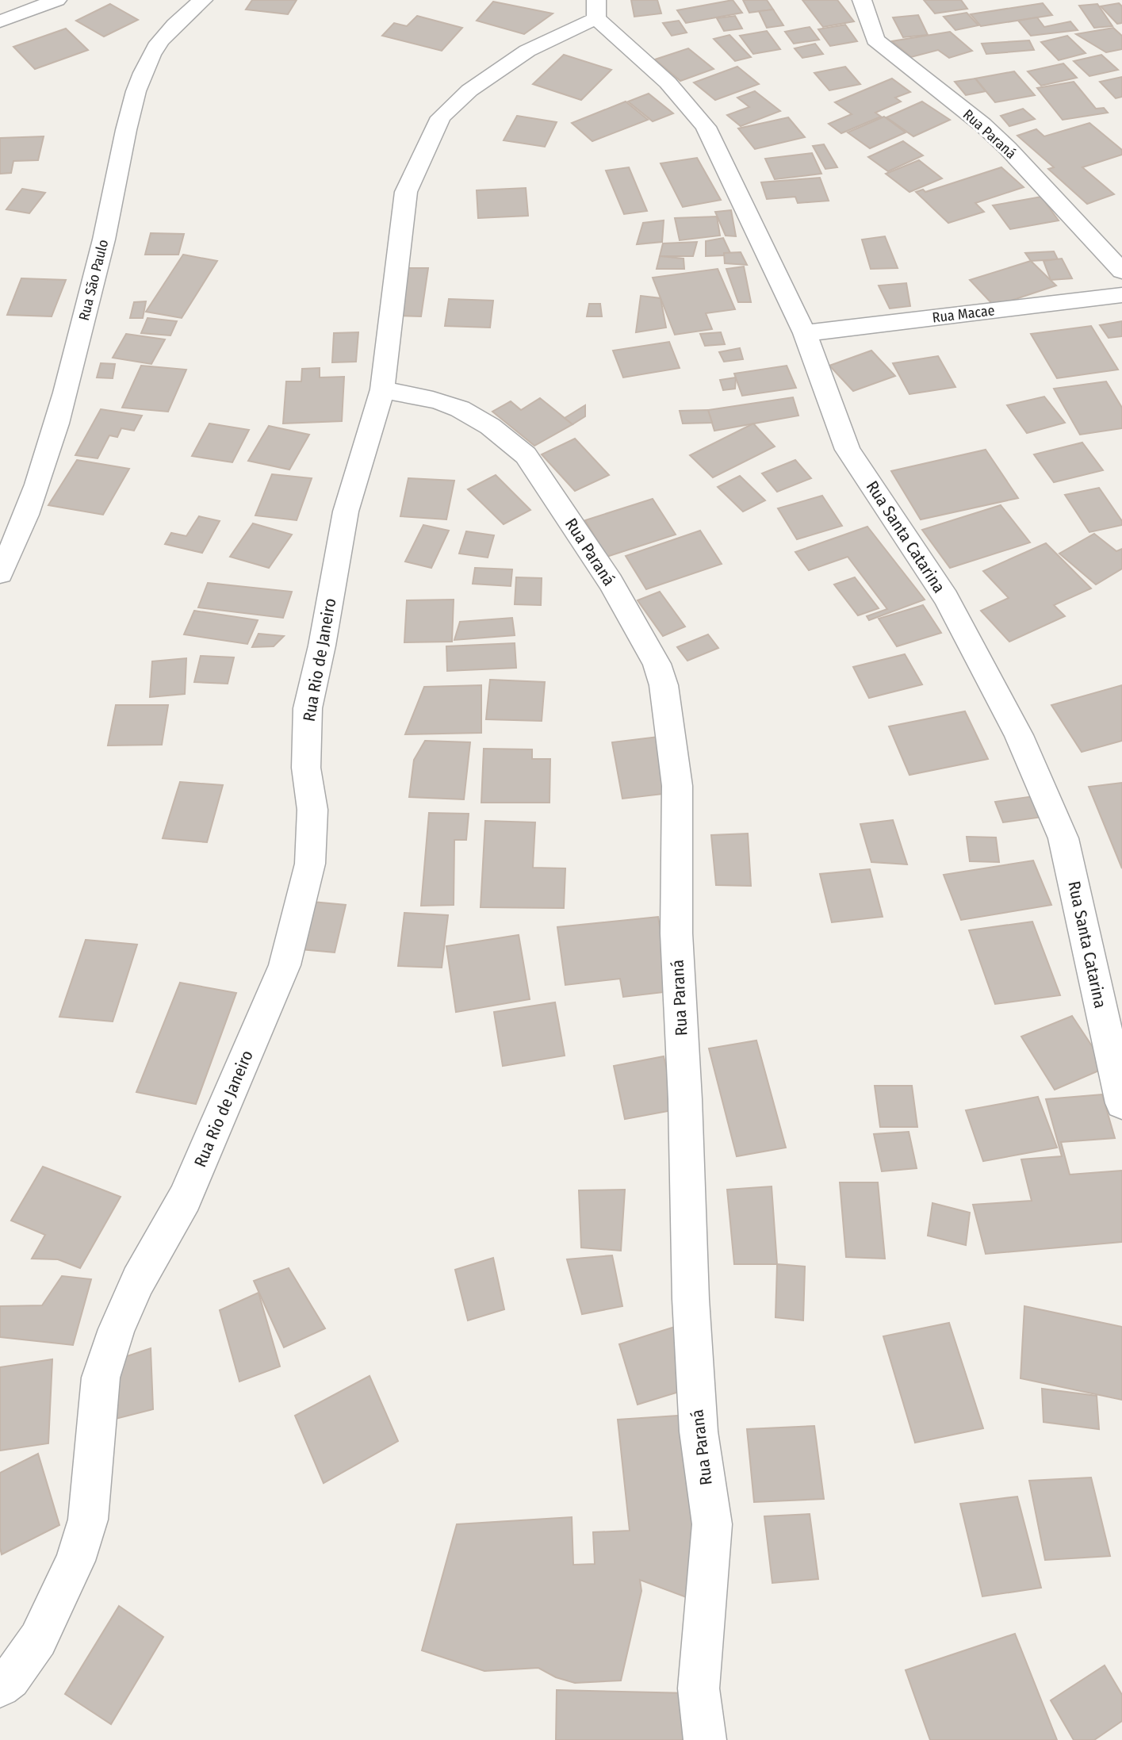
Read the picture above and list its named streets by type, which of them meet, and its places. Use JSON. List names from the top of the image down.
{
  "streets": {
    "street": [
      "Rua Paraná",
      "Rua São Paulo",
      "Rua Macae",
      "Rua Santa Catarina",
      "Rua Rio de Janeiro"
    ]
  },
  "crossings": [
    ["Rua Paraná", "Rua Rio de Janeiro"],
    ["Rua Macae", "Rua Santa Catarina"],
    ["Rua Santa Catarina", "Rua Rio de Janeiro"]
  ]
}
